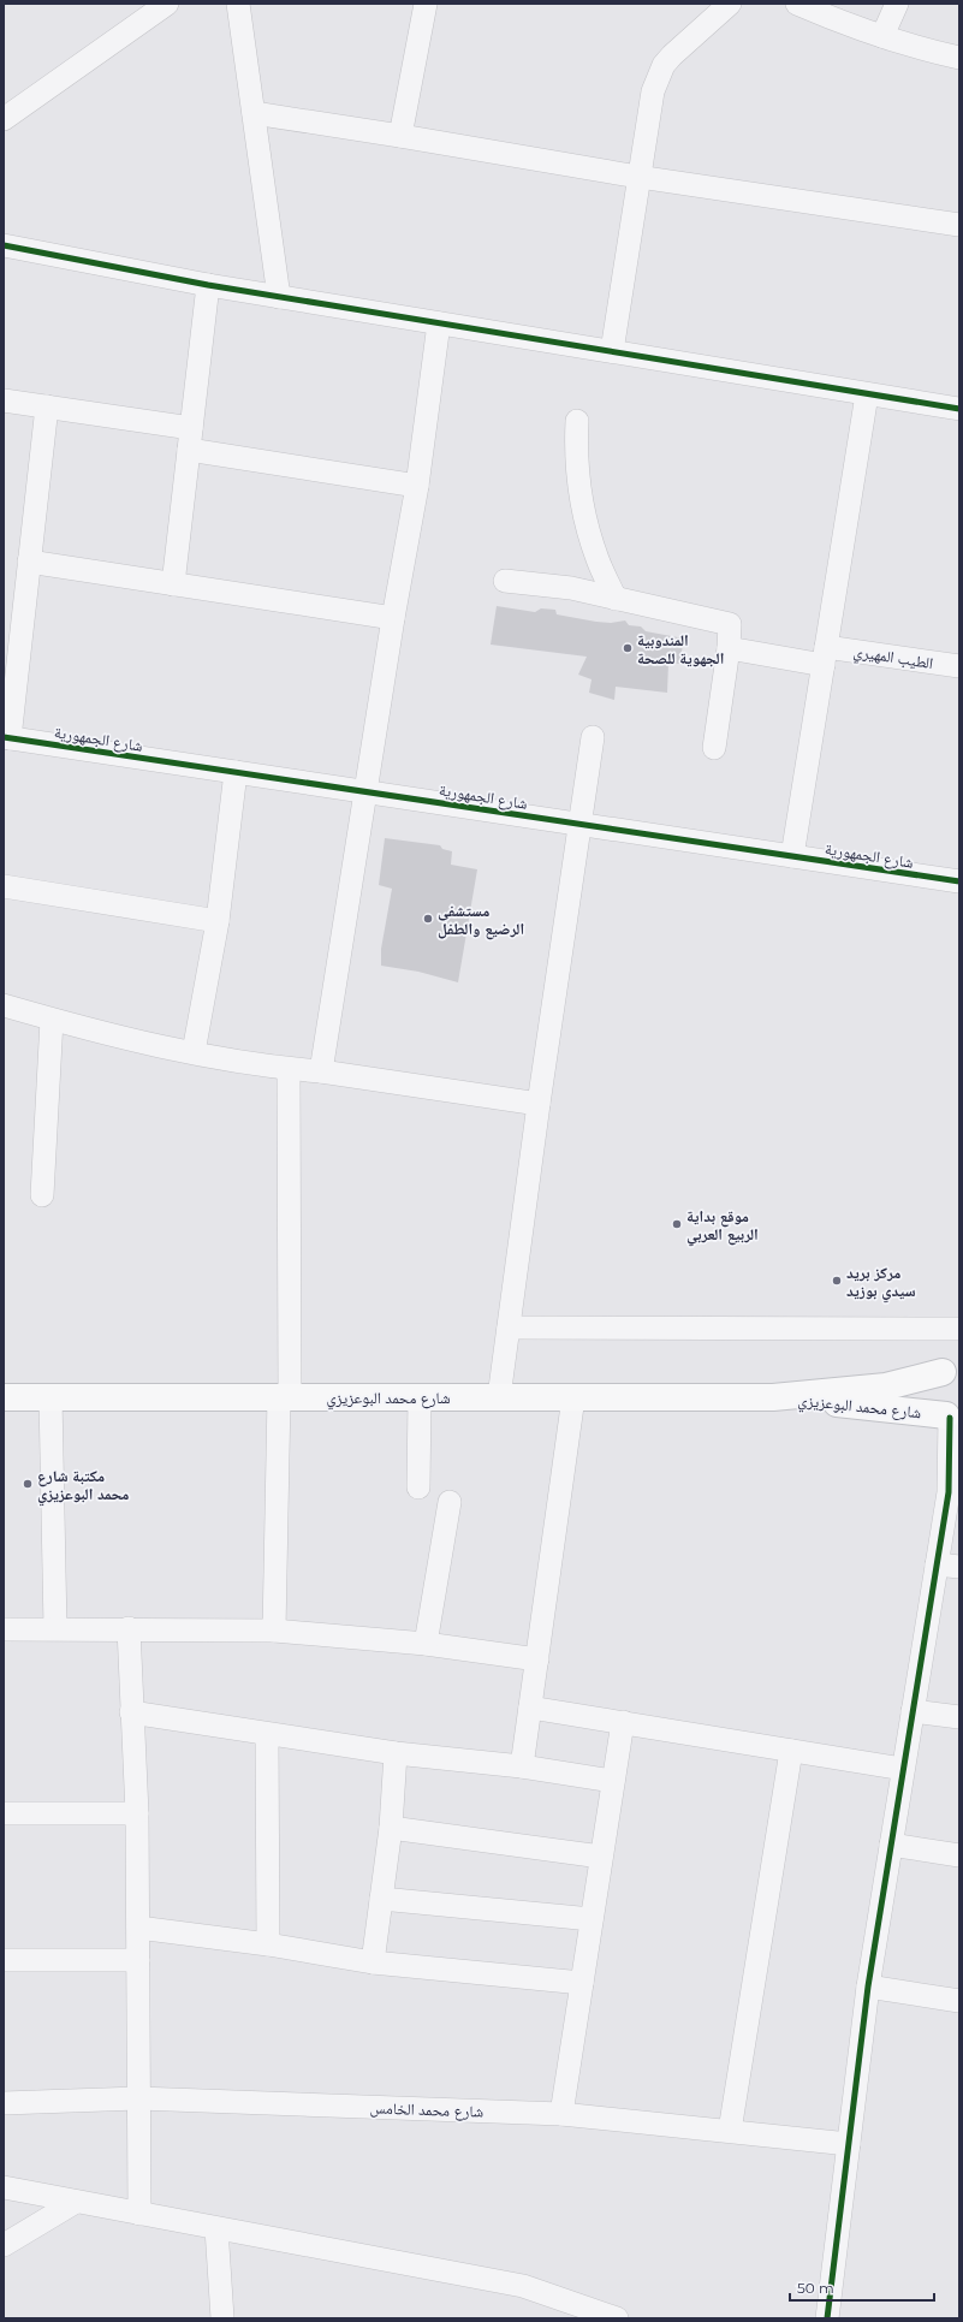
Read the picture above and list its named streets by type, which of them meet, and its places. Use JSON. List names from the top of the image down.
{
  "streets": {
    "main road": ["شارع محمد البوعزيزي"],
    "street": ["الطيب المهيري", "شارع الجمهورية", "شارع محمد الخامس"]
  },
  "places": [
    "المندوبية الجهوية للصحة",
    "مستشفى الرضيع والطفل",
    "موقع بداية الربيع العربي",
    "مركز بريد سيدي بوزيد",
    "مكتبة شارع محمد البوعزيزي"
  ],
  "scale_bar": "50 m"
}
